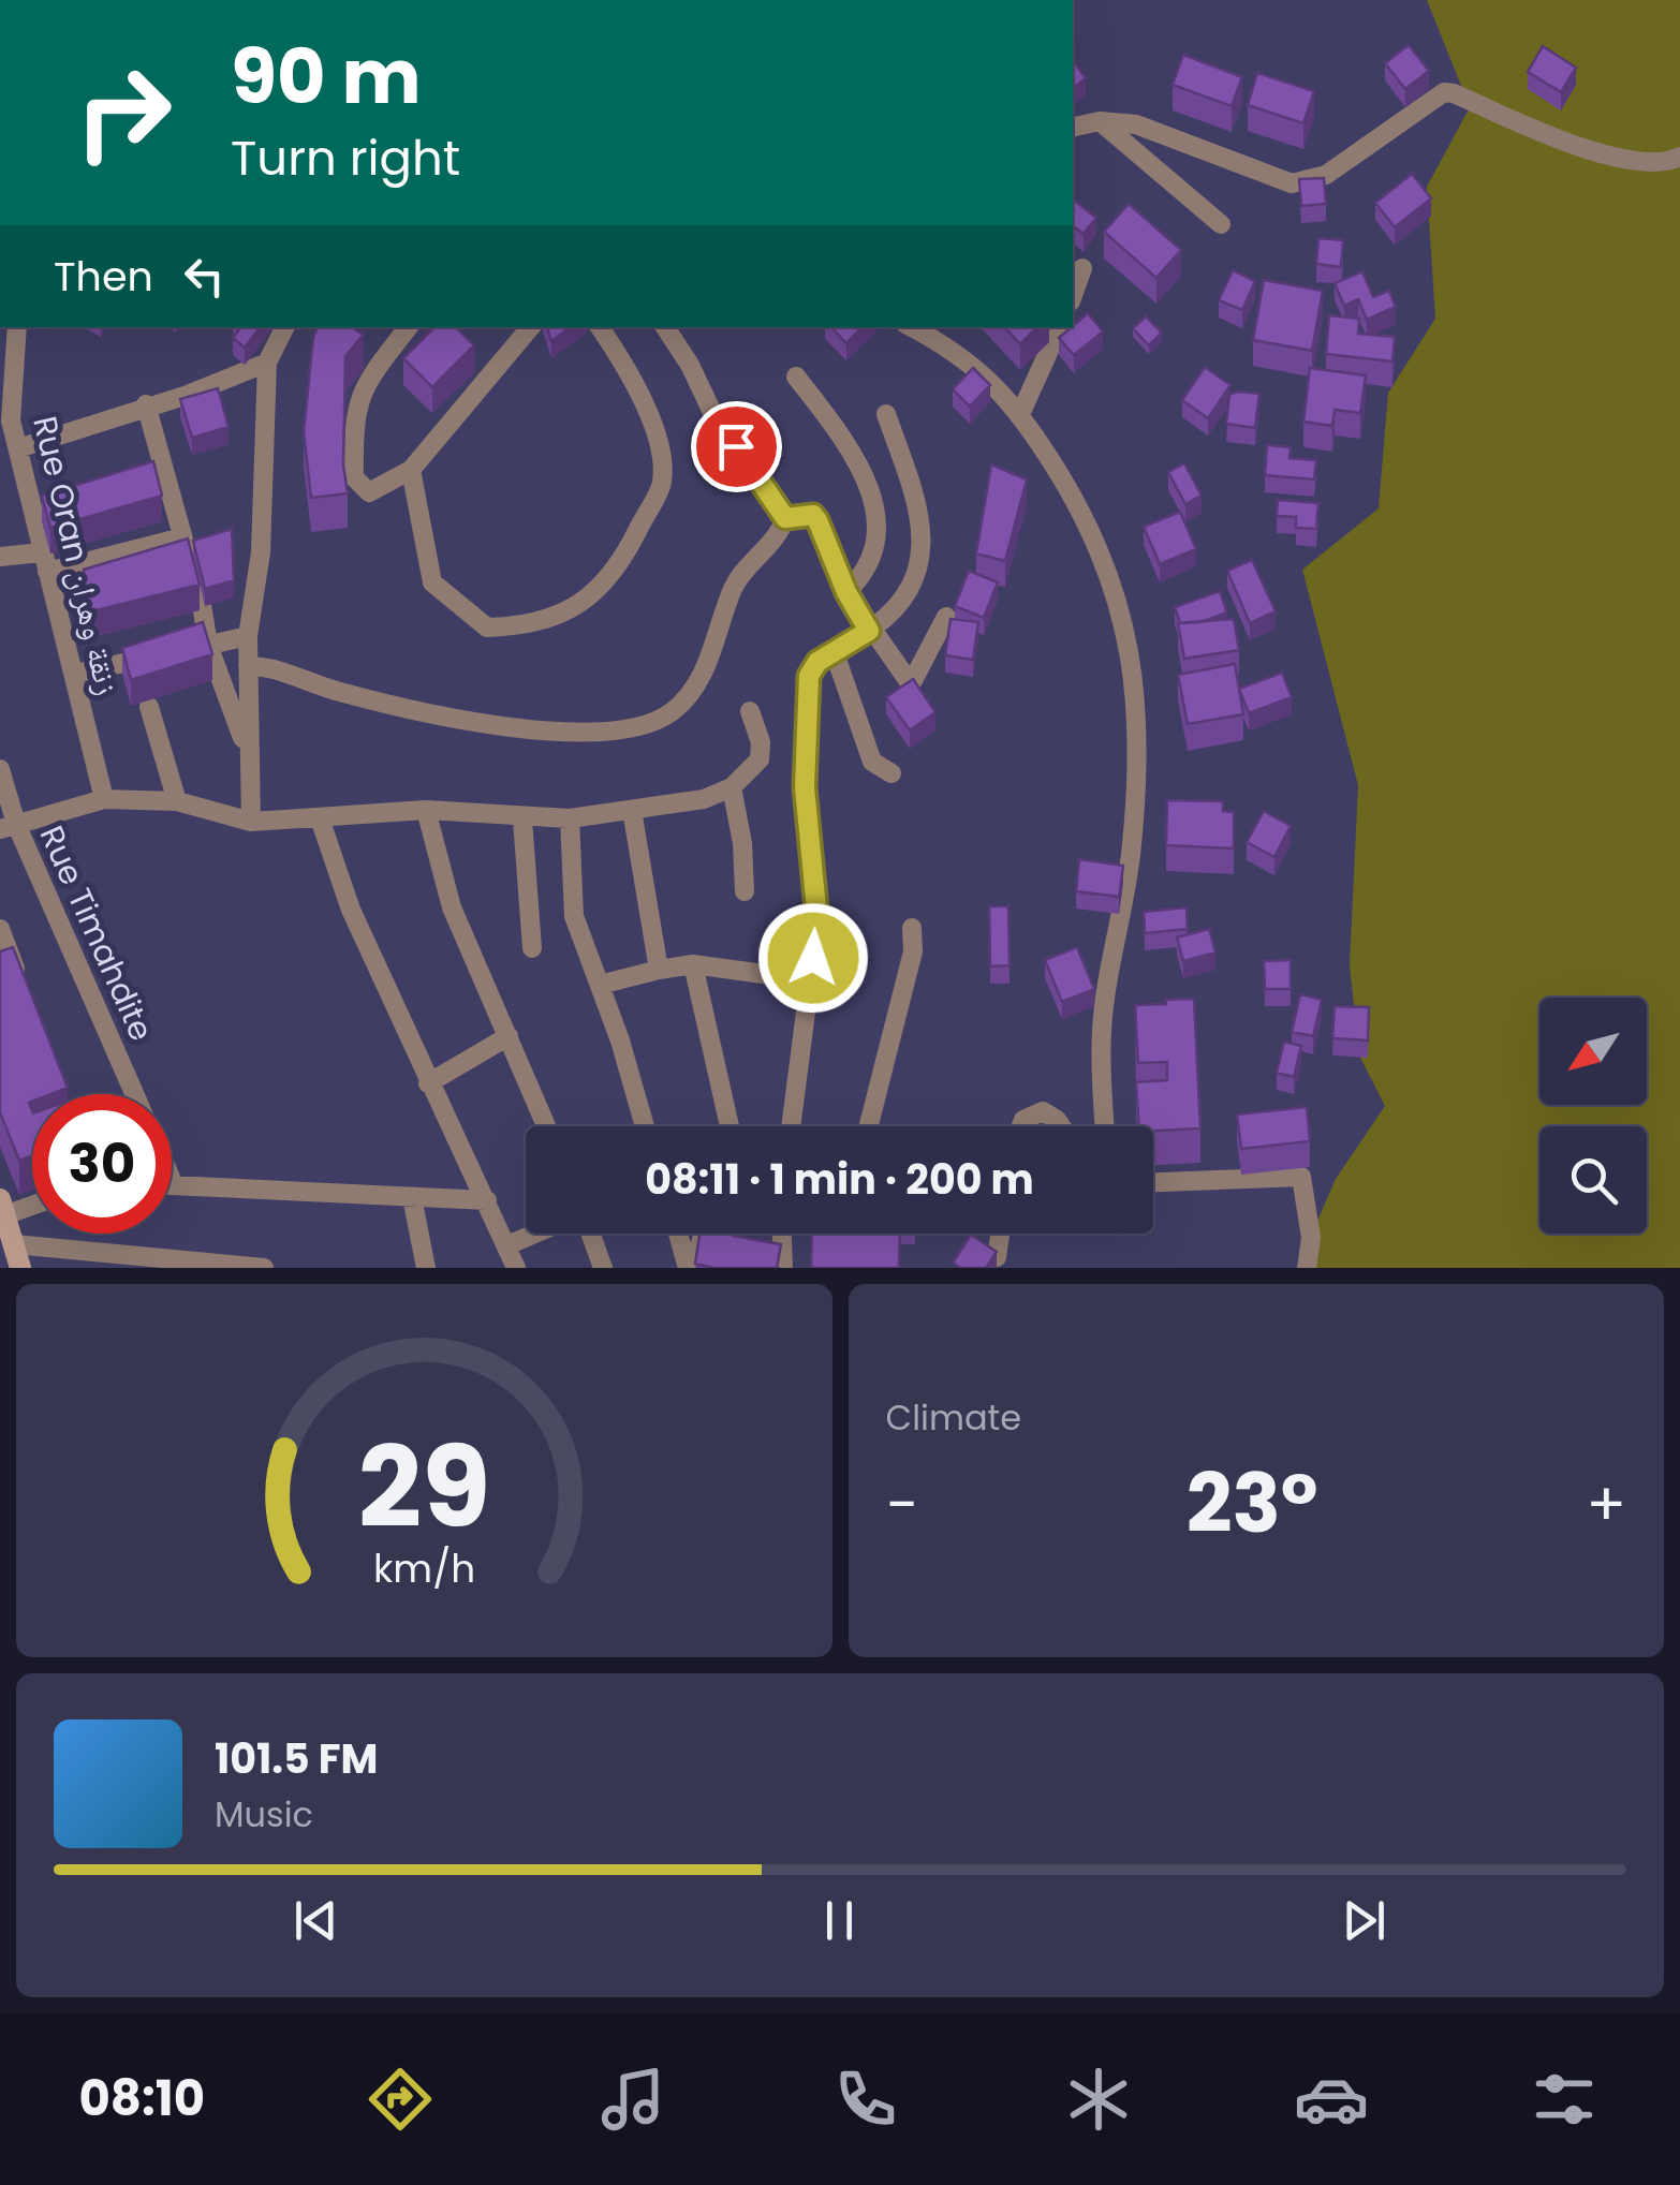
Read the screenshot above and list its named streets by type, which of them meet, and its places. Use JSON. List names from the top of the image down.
{
  "streets": {
    "street": ["Rue Oran زنقة وهران", "Rue Timahdite"]
  },
  "north": "bottom left",
  "page": {
    "turn": ["90 m", "Turn right"],
    "then": "Then",
    "limit": "30",
    "trip": "08:11 · 1 min · 200 m",
    "tile": "Climate",
    "heat": ["−", "23°", "+"],
    "song": ["101.5 FM", "Music"],
    "tabs": "08:10",
    "gauge": ["29", "km/h"]
  }
}
